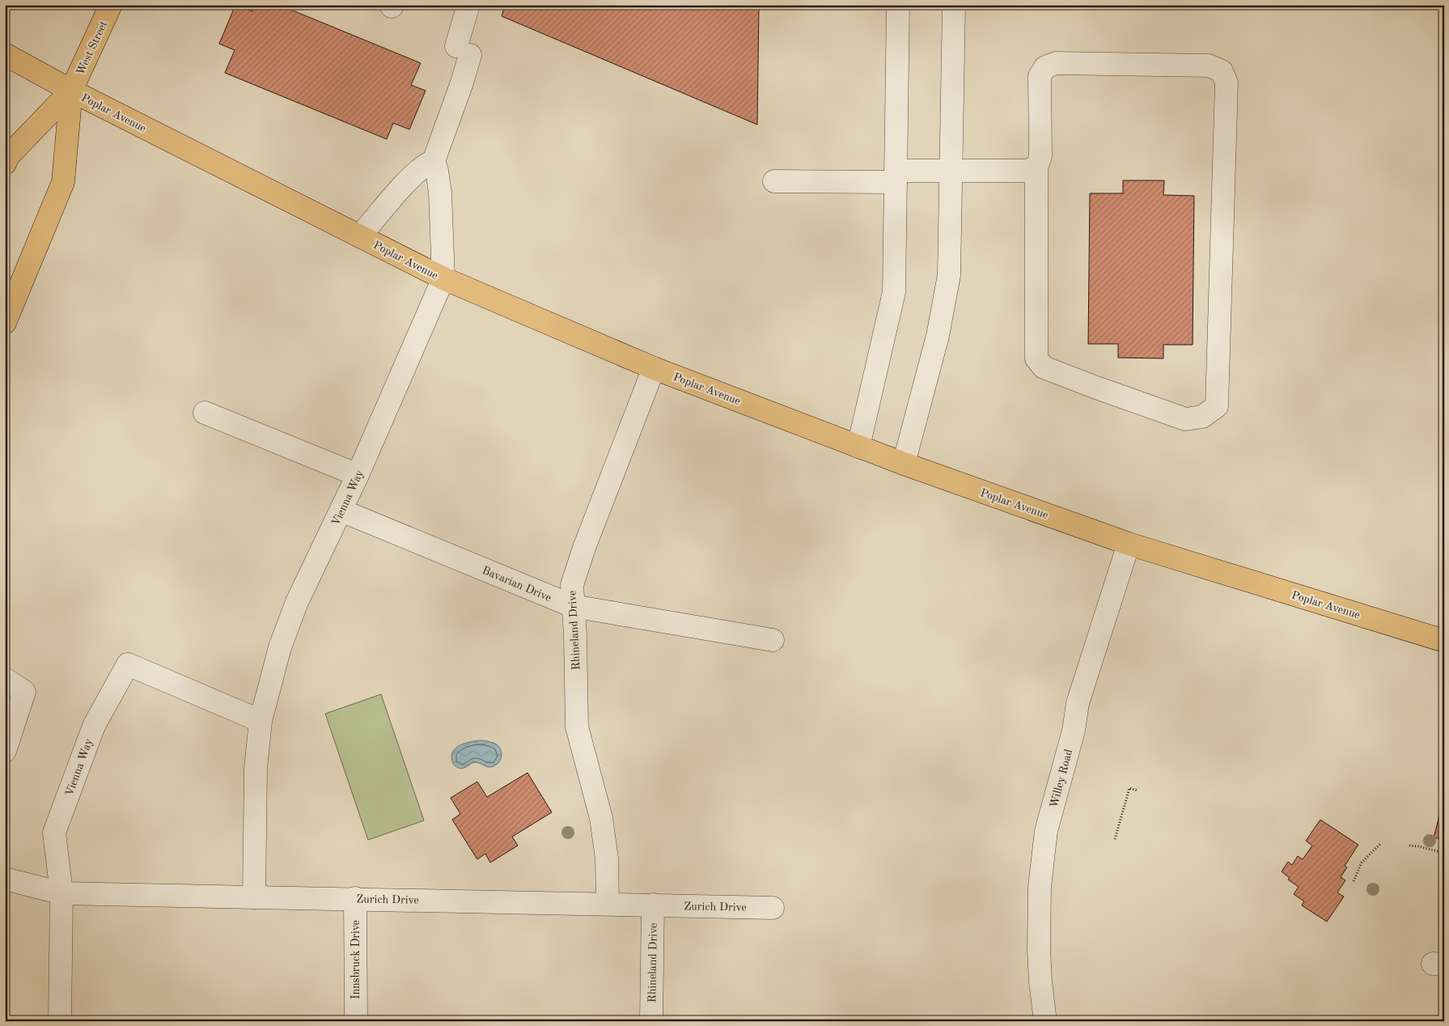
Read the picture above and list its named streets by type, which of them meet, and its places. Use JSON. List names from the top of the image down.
{
  "streets": {
    "main road": ["West Street", "Poplar Avenue"],
    "street": [
      "Vienna Way",
      "Bavarian Drive",
      "Rhineland Drive",
      "Willey Road",
      "Zurich Drive",
      "Innsbruck Drive"
    ]
  },
  "crossings": [
    ["West Street", "Poplar Avenue"],
    ["Poplar Avenue", "Vienna Way"],
    ["Poplar Avenue", "Rhineland Drive"],
    ["Poplar Avenue", "Willey Road"],
    ["Vienna Way", "Bavarian Drive"],
    ["Vienna Way", "Zurich Drive"],
    ["Bavarian Drive", "Rhineland Drive"],
    ["Rhineland Drive", "Zurich Drive"],
    ["Zurich Drive", "Innsbruck Drive"]
  ]
}
